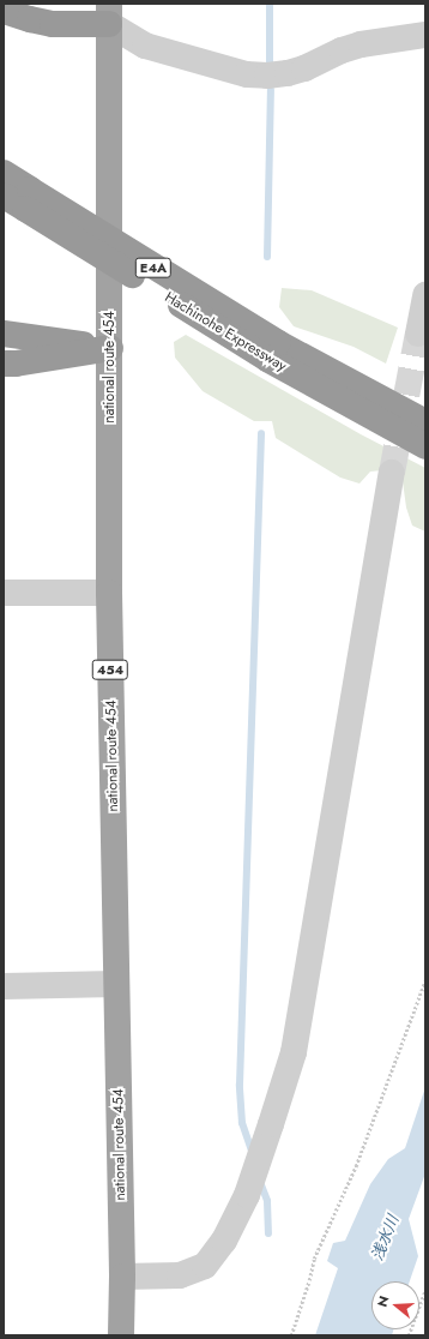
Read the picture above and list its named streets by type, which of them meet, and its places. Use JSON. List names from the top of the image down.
{
  "streets": {
    "highway": [
      "E4A",
      "Hachinohe Expressway",
      "national route 454",
      "454"
    ]
  },
  "water": ["浅水川"],
  "north": "left"
}
